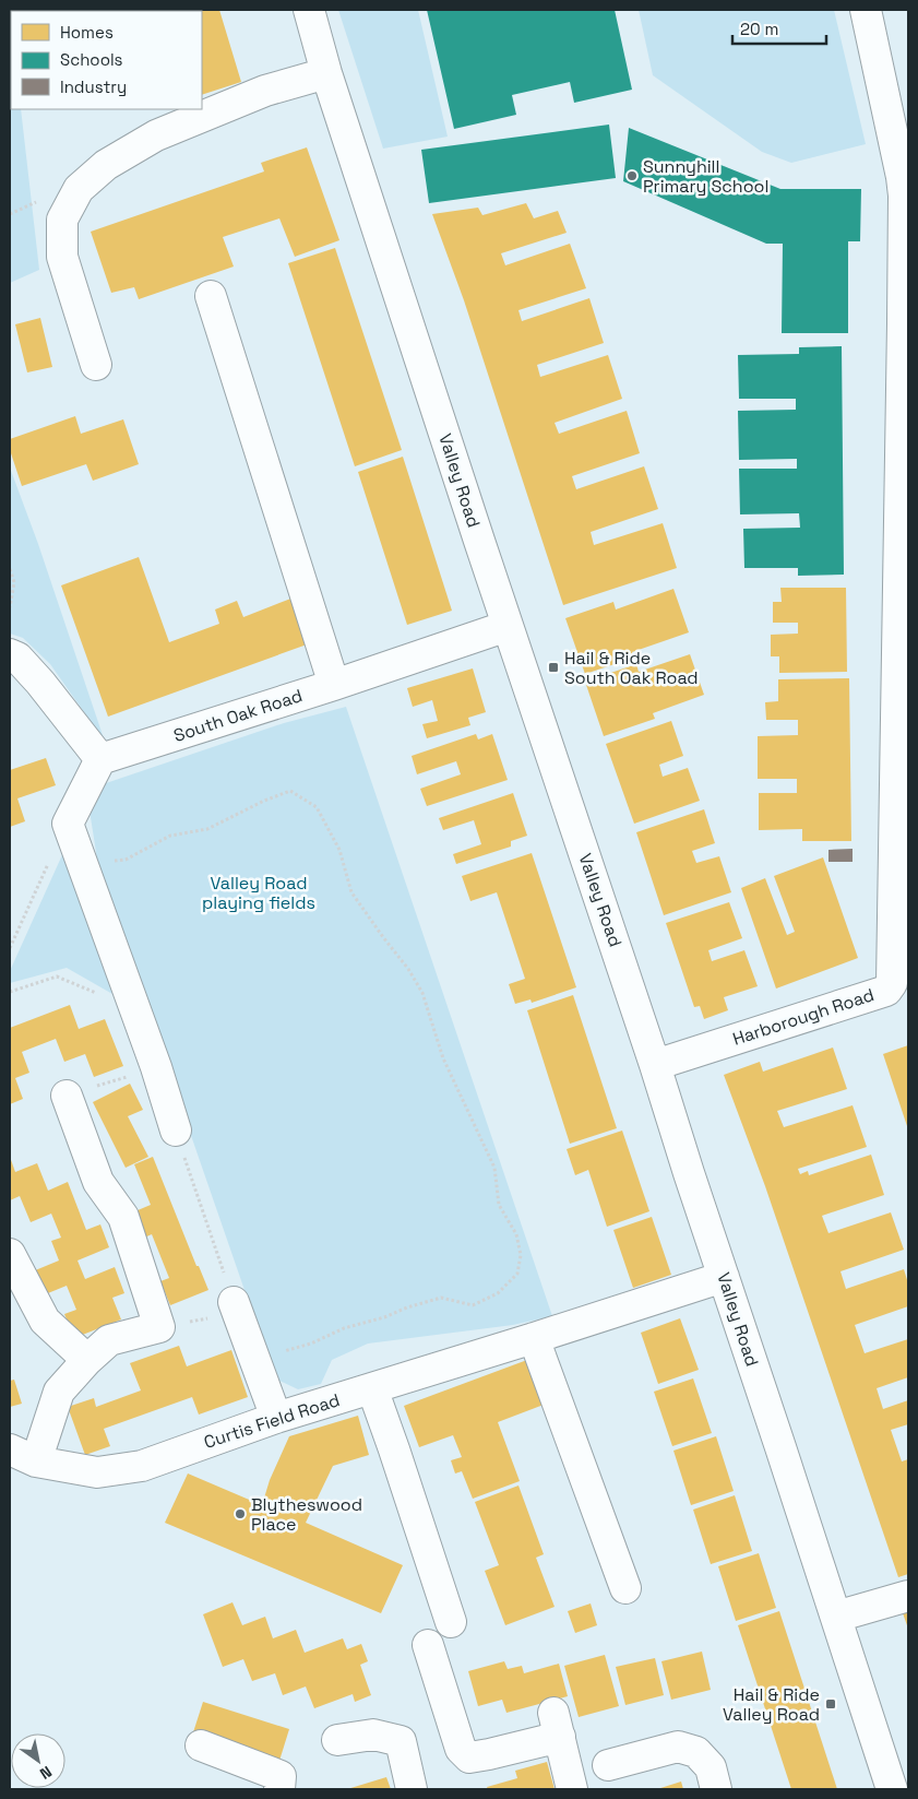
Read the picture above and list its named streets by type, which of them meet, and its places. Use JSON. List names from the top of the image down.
{
  "streets": {
    "street": [
      "Valley Road",
      "South Oak Road",
      "Harborough Road",
      "Curtis Field Road"
    ]
  },
  "crossings": [
    ["Valley Road", "South Oak Road"],
    ["Valley Road", "Harborough Road"],
    ["Valley Road", "Curtis Field Road"]
  ],
  "parks": ["Valley Road playing fields"],
  "places": {
    "other": ["Sunnyhill Primary School", "Blytheswood Place"],
    "transit": ["Hail & Ride South Oak Road", "Hail & Ride Valley Road"]
  },
  "legend": ["Homes", "Schools", "Industry"],
  "scale_bar": "20 m",
  "north": "bottom right"
}
